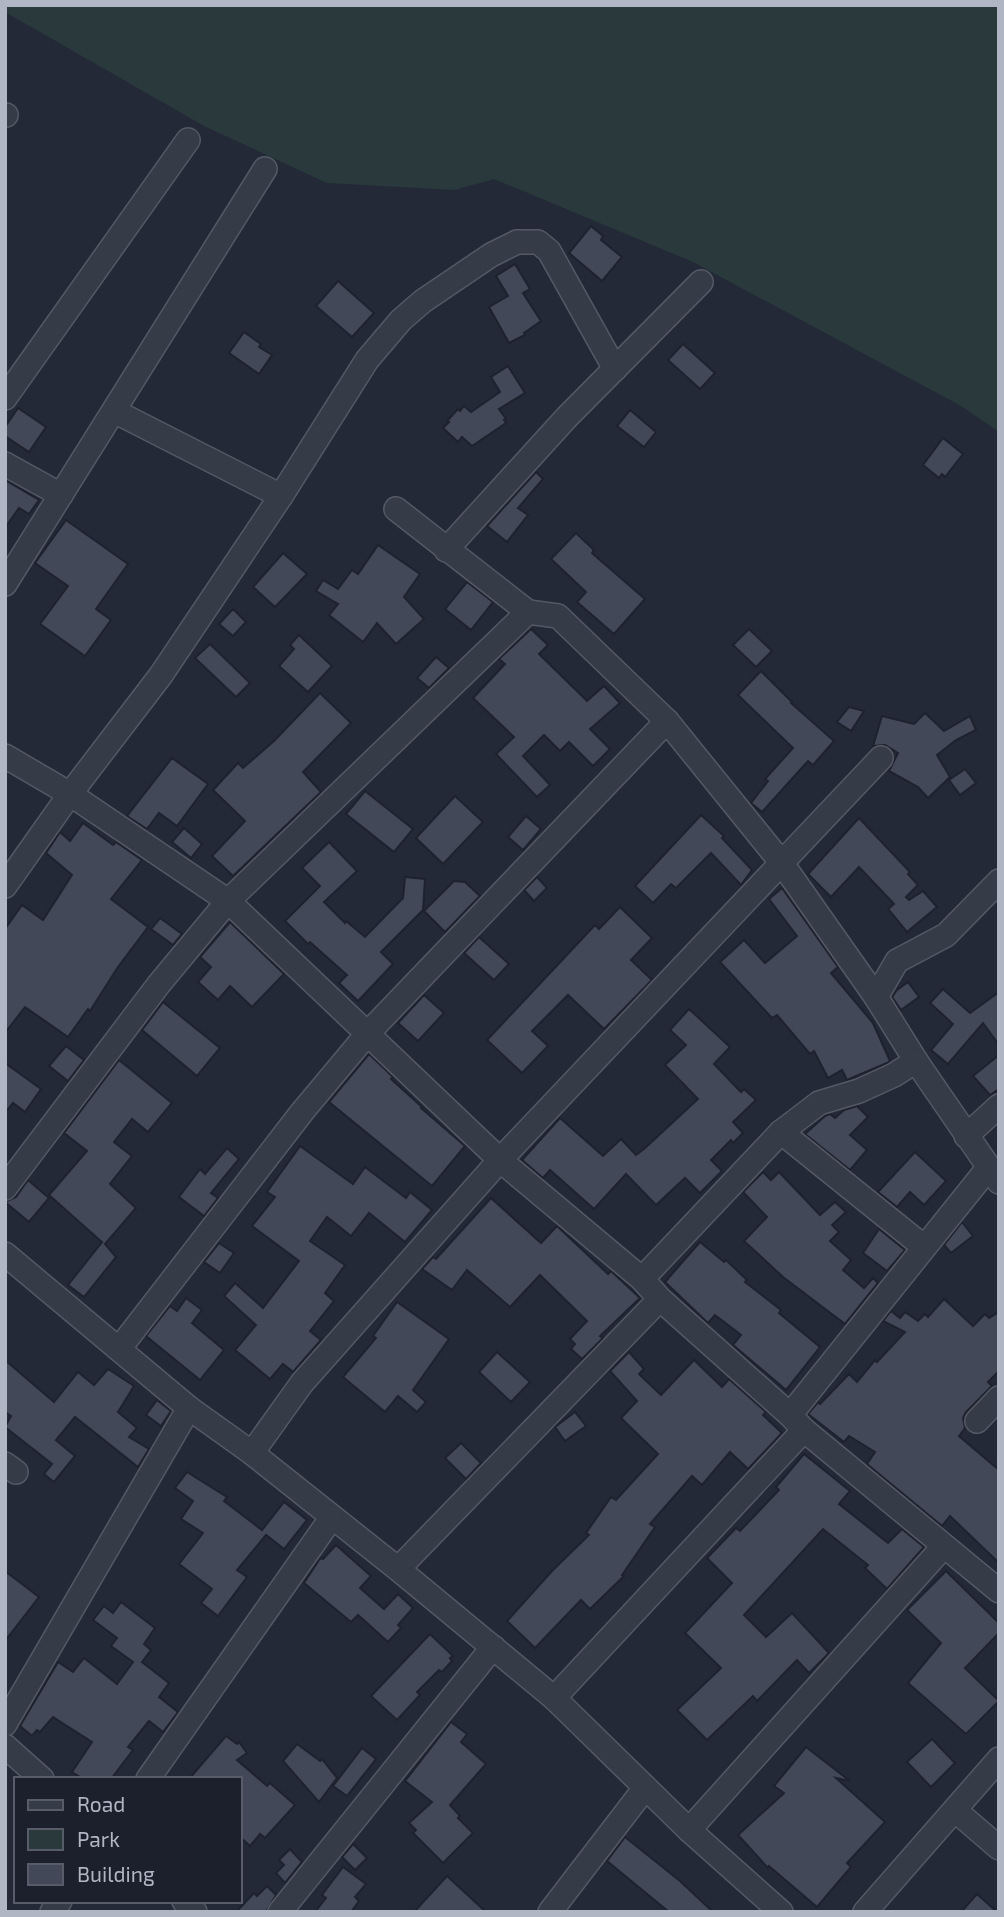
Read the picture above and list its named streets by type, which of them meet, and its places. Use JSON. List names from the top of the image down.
{
  "legend": ["Road", "Park", "Building"]
}
